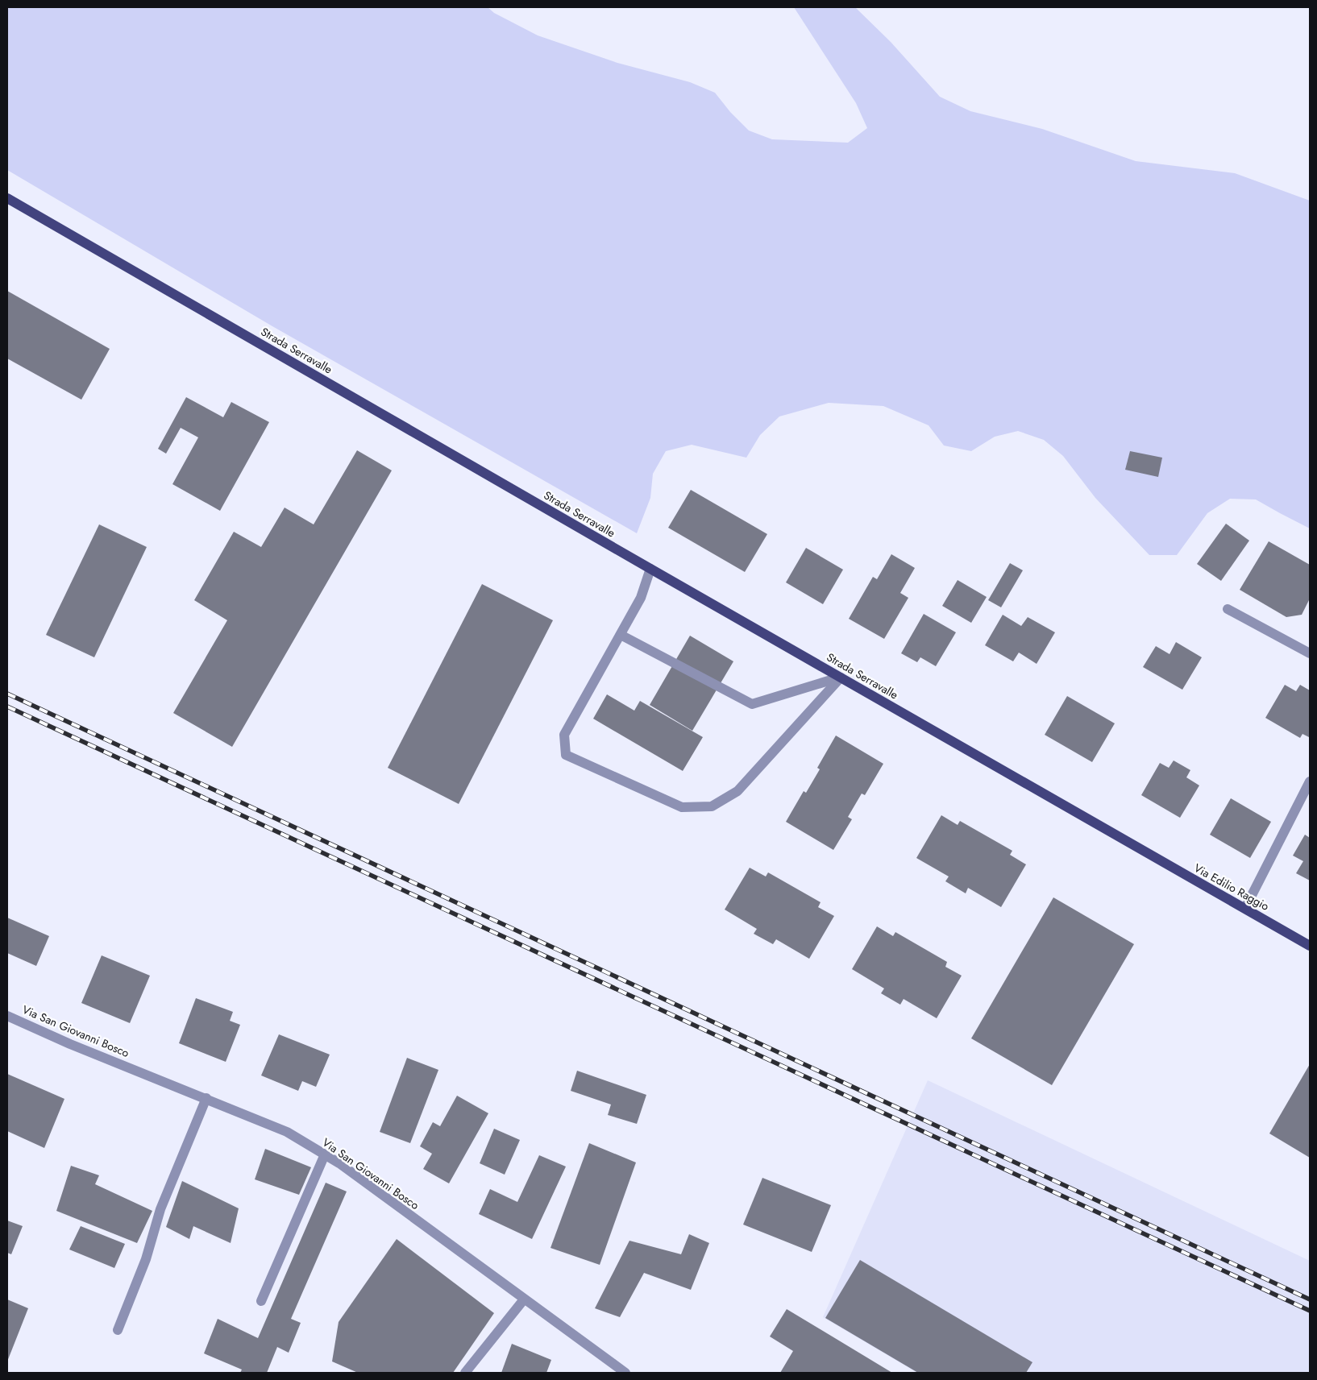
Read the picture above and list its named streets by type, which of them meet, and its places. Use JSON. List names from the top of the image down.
{
  "streets": {
    "main road": ["Strada Serravalle", "Via Edilio Raggio"],
    "street": ["Via San Giovanni Bosco"]
  },
  "crossings": [
    ["Strada Serravalle", "Via Edilio Raggio"]
  ]
}
